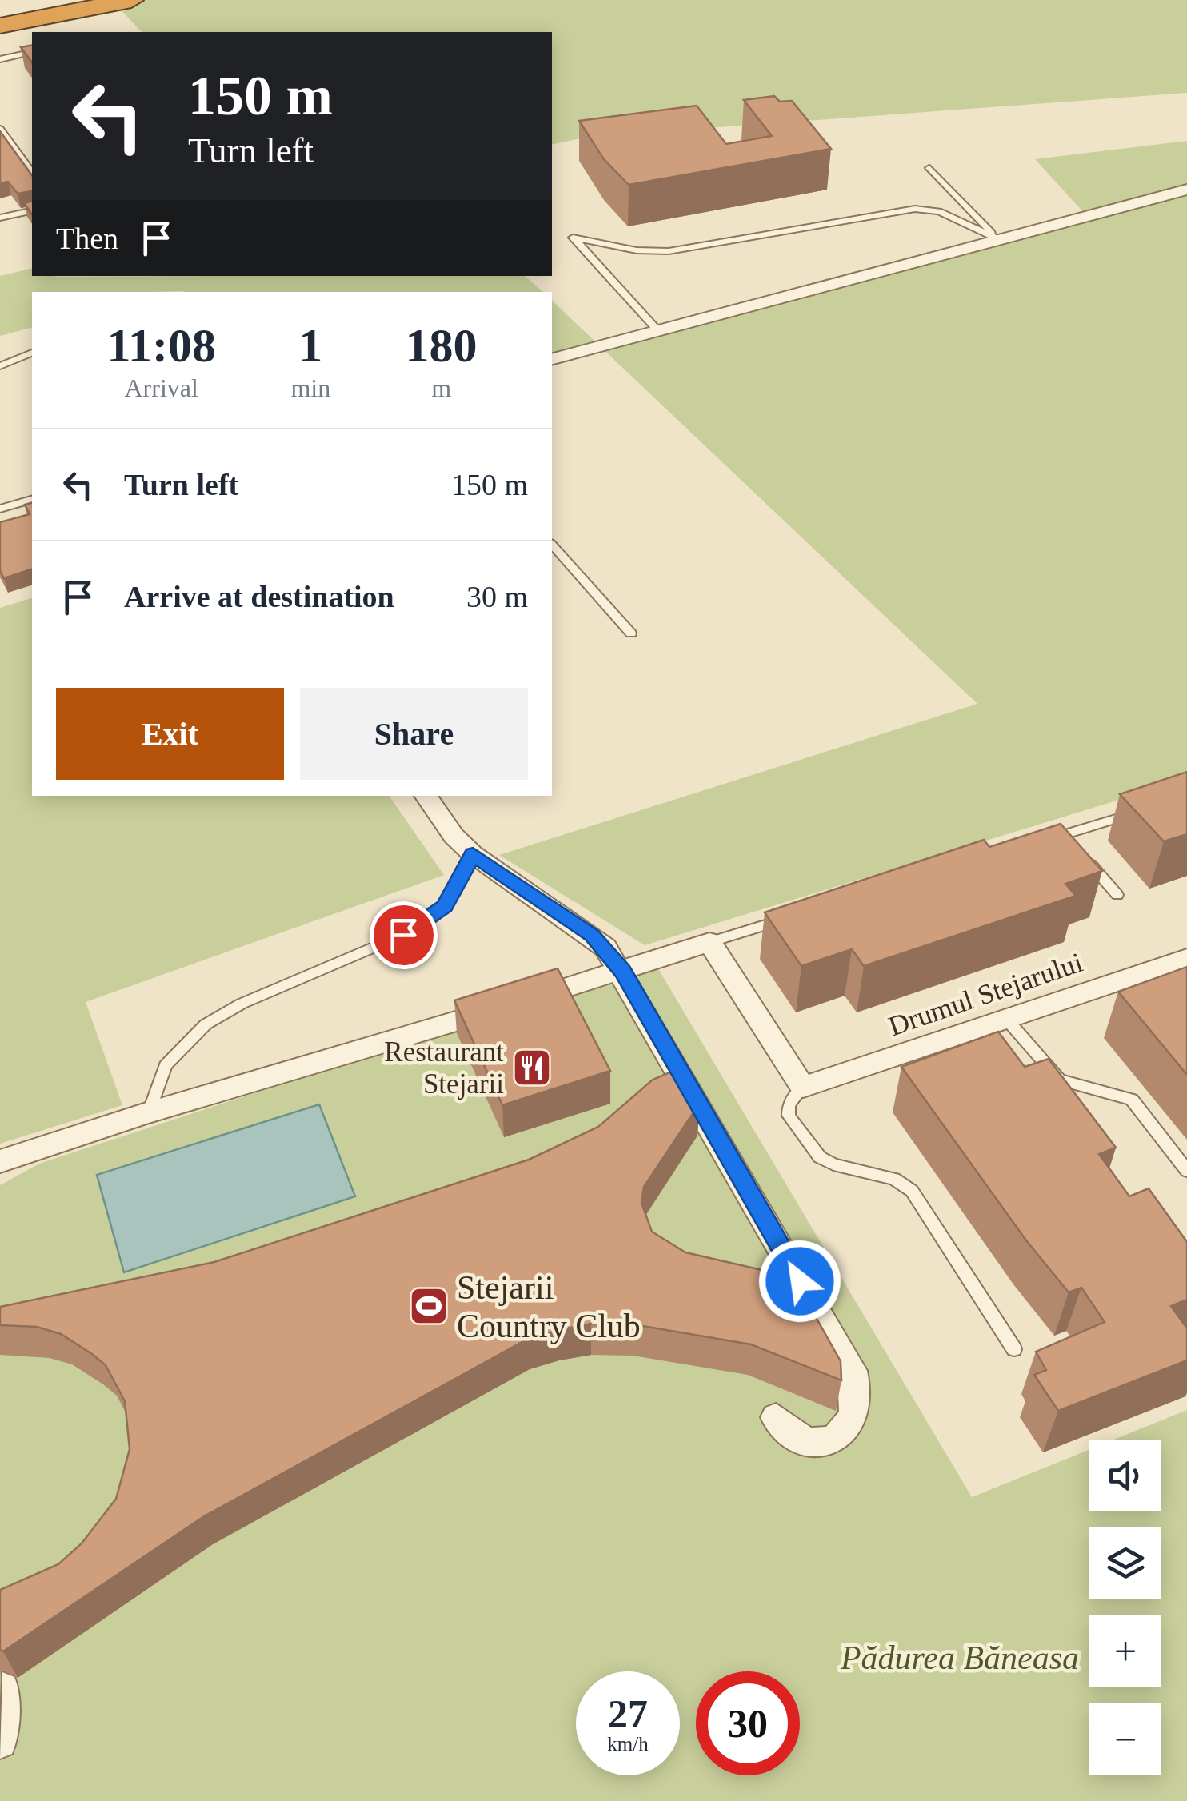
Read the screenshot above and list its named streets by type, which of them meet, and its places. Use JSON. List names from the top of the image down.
{
  "streets": {
    "street": ["Drumul Stejarului"]
  },
  "parks": ["Pădurea Băneasa"],
  "places": {
    "restaurant": ["Restaurant Stejarii"],
    "sports": ["Stejarii Country Club"]
  },
  "page": {
    "turn": ["150 m", "Turn left"],
    "then": "Then",
    "eta": [
      "11:08",
      "Arrival",
      "1",
      "min",
      "180",
      "m"
    ],
    "list": [
      {
        "name": "Turn left",
        "value": "150 m"
      },
      {
        "name": "Arrive at destination",
        "value": "30 m"
      }
    ],
    "buttons": ["Exit", "Share"],
    "map_buttons": ["+", "−"],
    "speed": "27 km/h",
    "limit": "30"
  }
}
